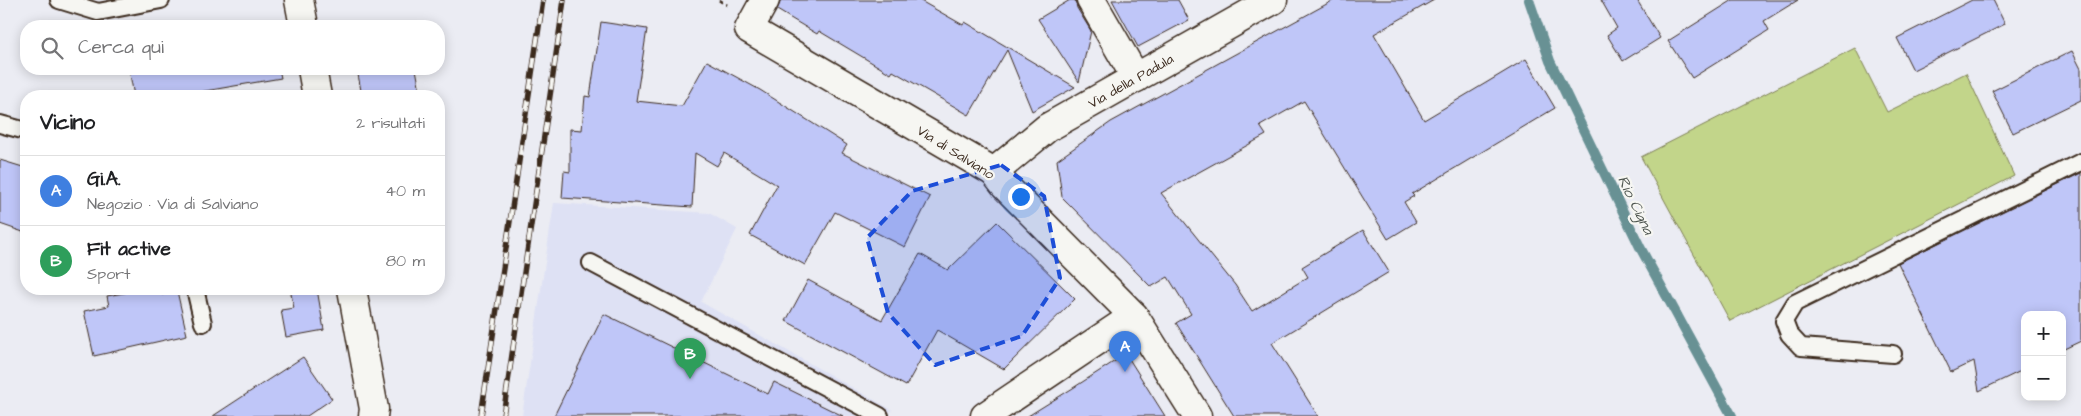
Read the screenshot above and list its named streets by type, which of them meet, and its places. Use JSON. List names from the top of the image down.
{
  "streets": {
    "street": ["Via della Padula", "Via di Salviano"]
  },
  "crossings": [
    ["Via della Padula", "Via di Salviano"]
  ],
  "water": ["Rio Cigna"],
  "page": {
    "search": "Cerca qui",
    "heading": ["Vicino", "2 risultati"],
    "list": [
      {
        "mark": "A",
        "name": "Gi.A.",
        "note": "Negozio · Via di Salviano",
        "value": "40 m"
      },
      {
        "mark": "B",
        "name": "Fit active",
        "note": "Sport",
        "value": "80 m"
      }
    ],
    "map_buttons": ["+", "−"],
    "pins": ["A", "B"]
  }
}
